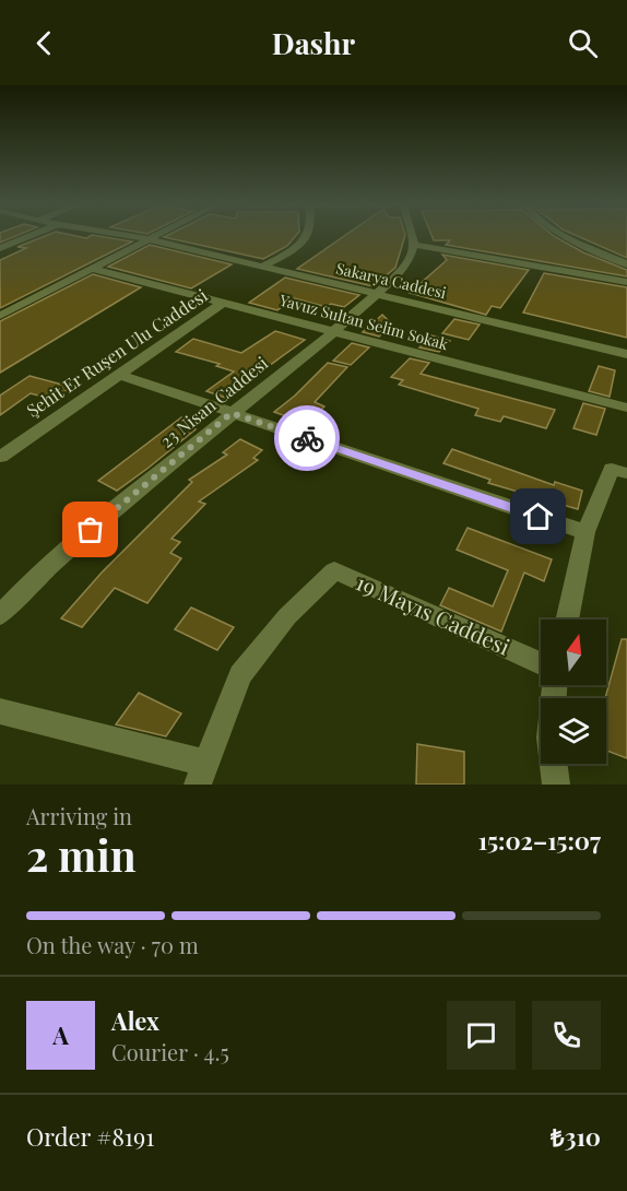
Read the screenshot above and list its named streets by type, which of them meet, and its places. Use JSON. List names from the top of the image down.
{
  "streets": {
    "street": [
      "Sakarya Caddesi",
      "Yavuz Sultan Selim Sokak",
      "Şehit Er Ruşen Ulu Caddesi",
      "23 Nisan Caddesi",
      "19 Mayıs Caddesi"
    ]
  },
  "crossings": [
    ["Sakarya Caddesi", "23 Nisan Caddesi"],
    ["Yavuz Sultan Selim Sokak", "Şehit Er Ruşen Ulu Caddesi"],
    ["Yavuz Sultan Selim Sokak", "23 Nisan Caddesi"]
  ],
  "north": "top",
  "page": {
    "header": "Dashr",
    "heading": ["2 min", "Arriving in", "15:02–15:07"],
    "panel": [
      "Alex",
      "Courier · 4.5",
      "Order #8191",
      "₺310"
    ],
    "bar": "On the way · 70 m",
    "round": "A"
  }
}
